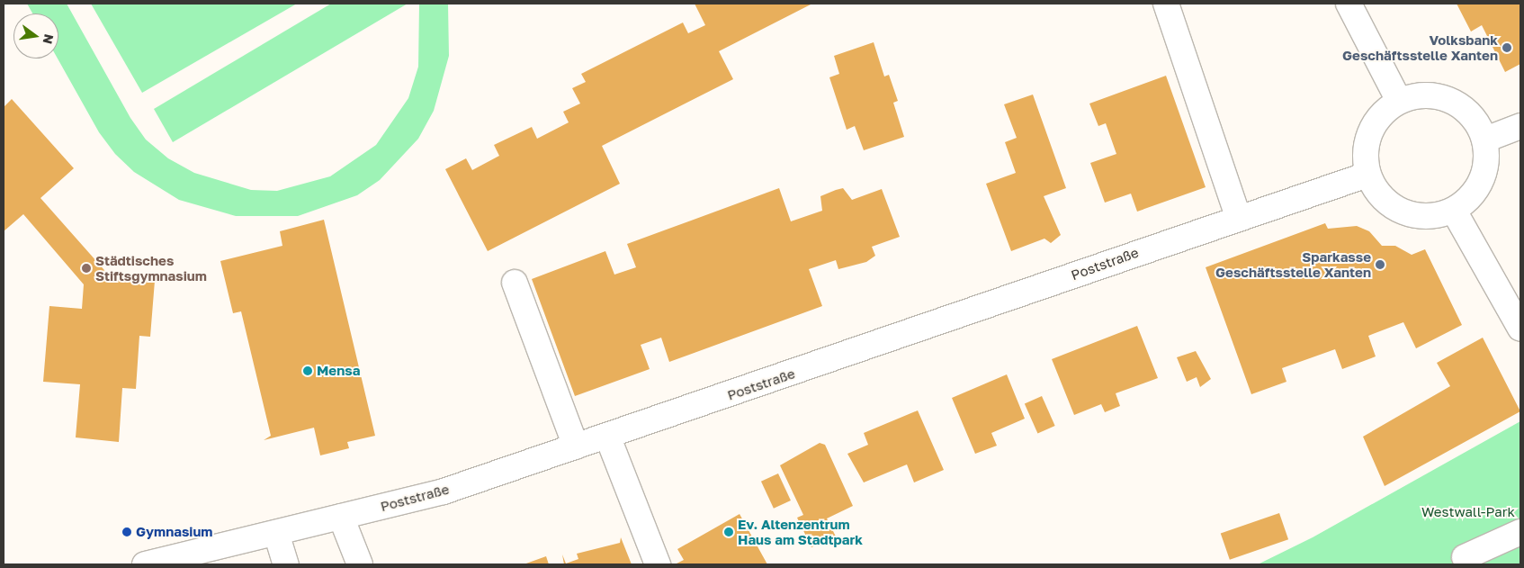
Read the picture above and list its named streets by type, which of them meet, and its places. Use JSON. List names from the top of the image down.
{
  "streets": {
    "street": ["Poststraße"]
  },
  "parks": ["Westwall-Park"],
  "places": [
    "Volksbank Geschäftsstelle Xanten",
    "Sparkasse Geschäftsstelle Xanten",
    "Städtisches Stiftsgymnasium",
    "Mensa",
    "Gymnasium",
    "Ev. Altenzentrum Haus am Stadtpark"
  ],
  "north": "right"
}
